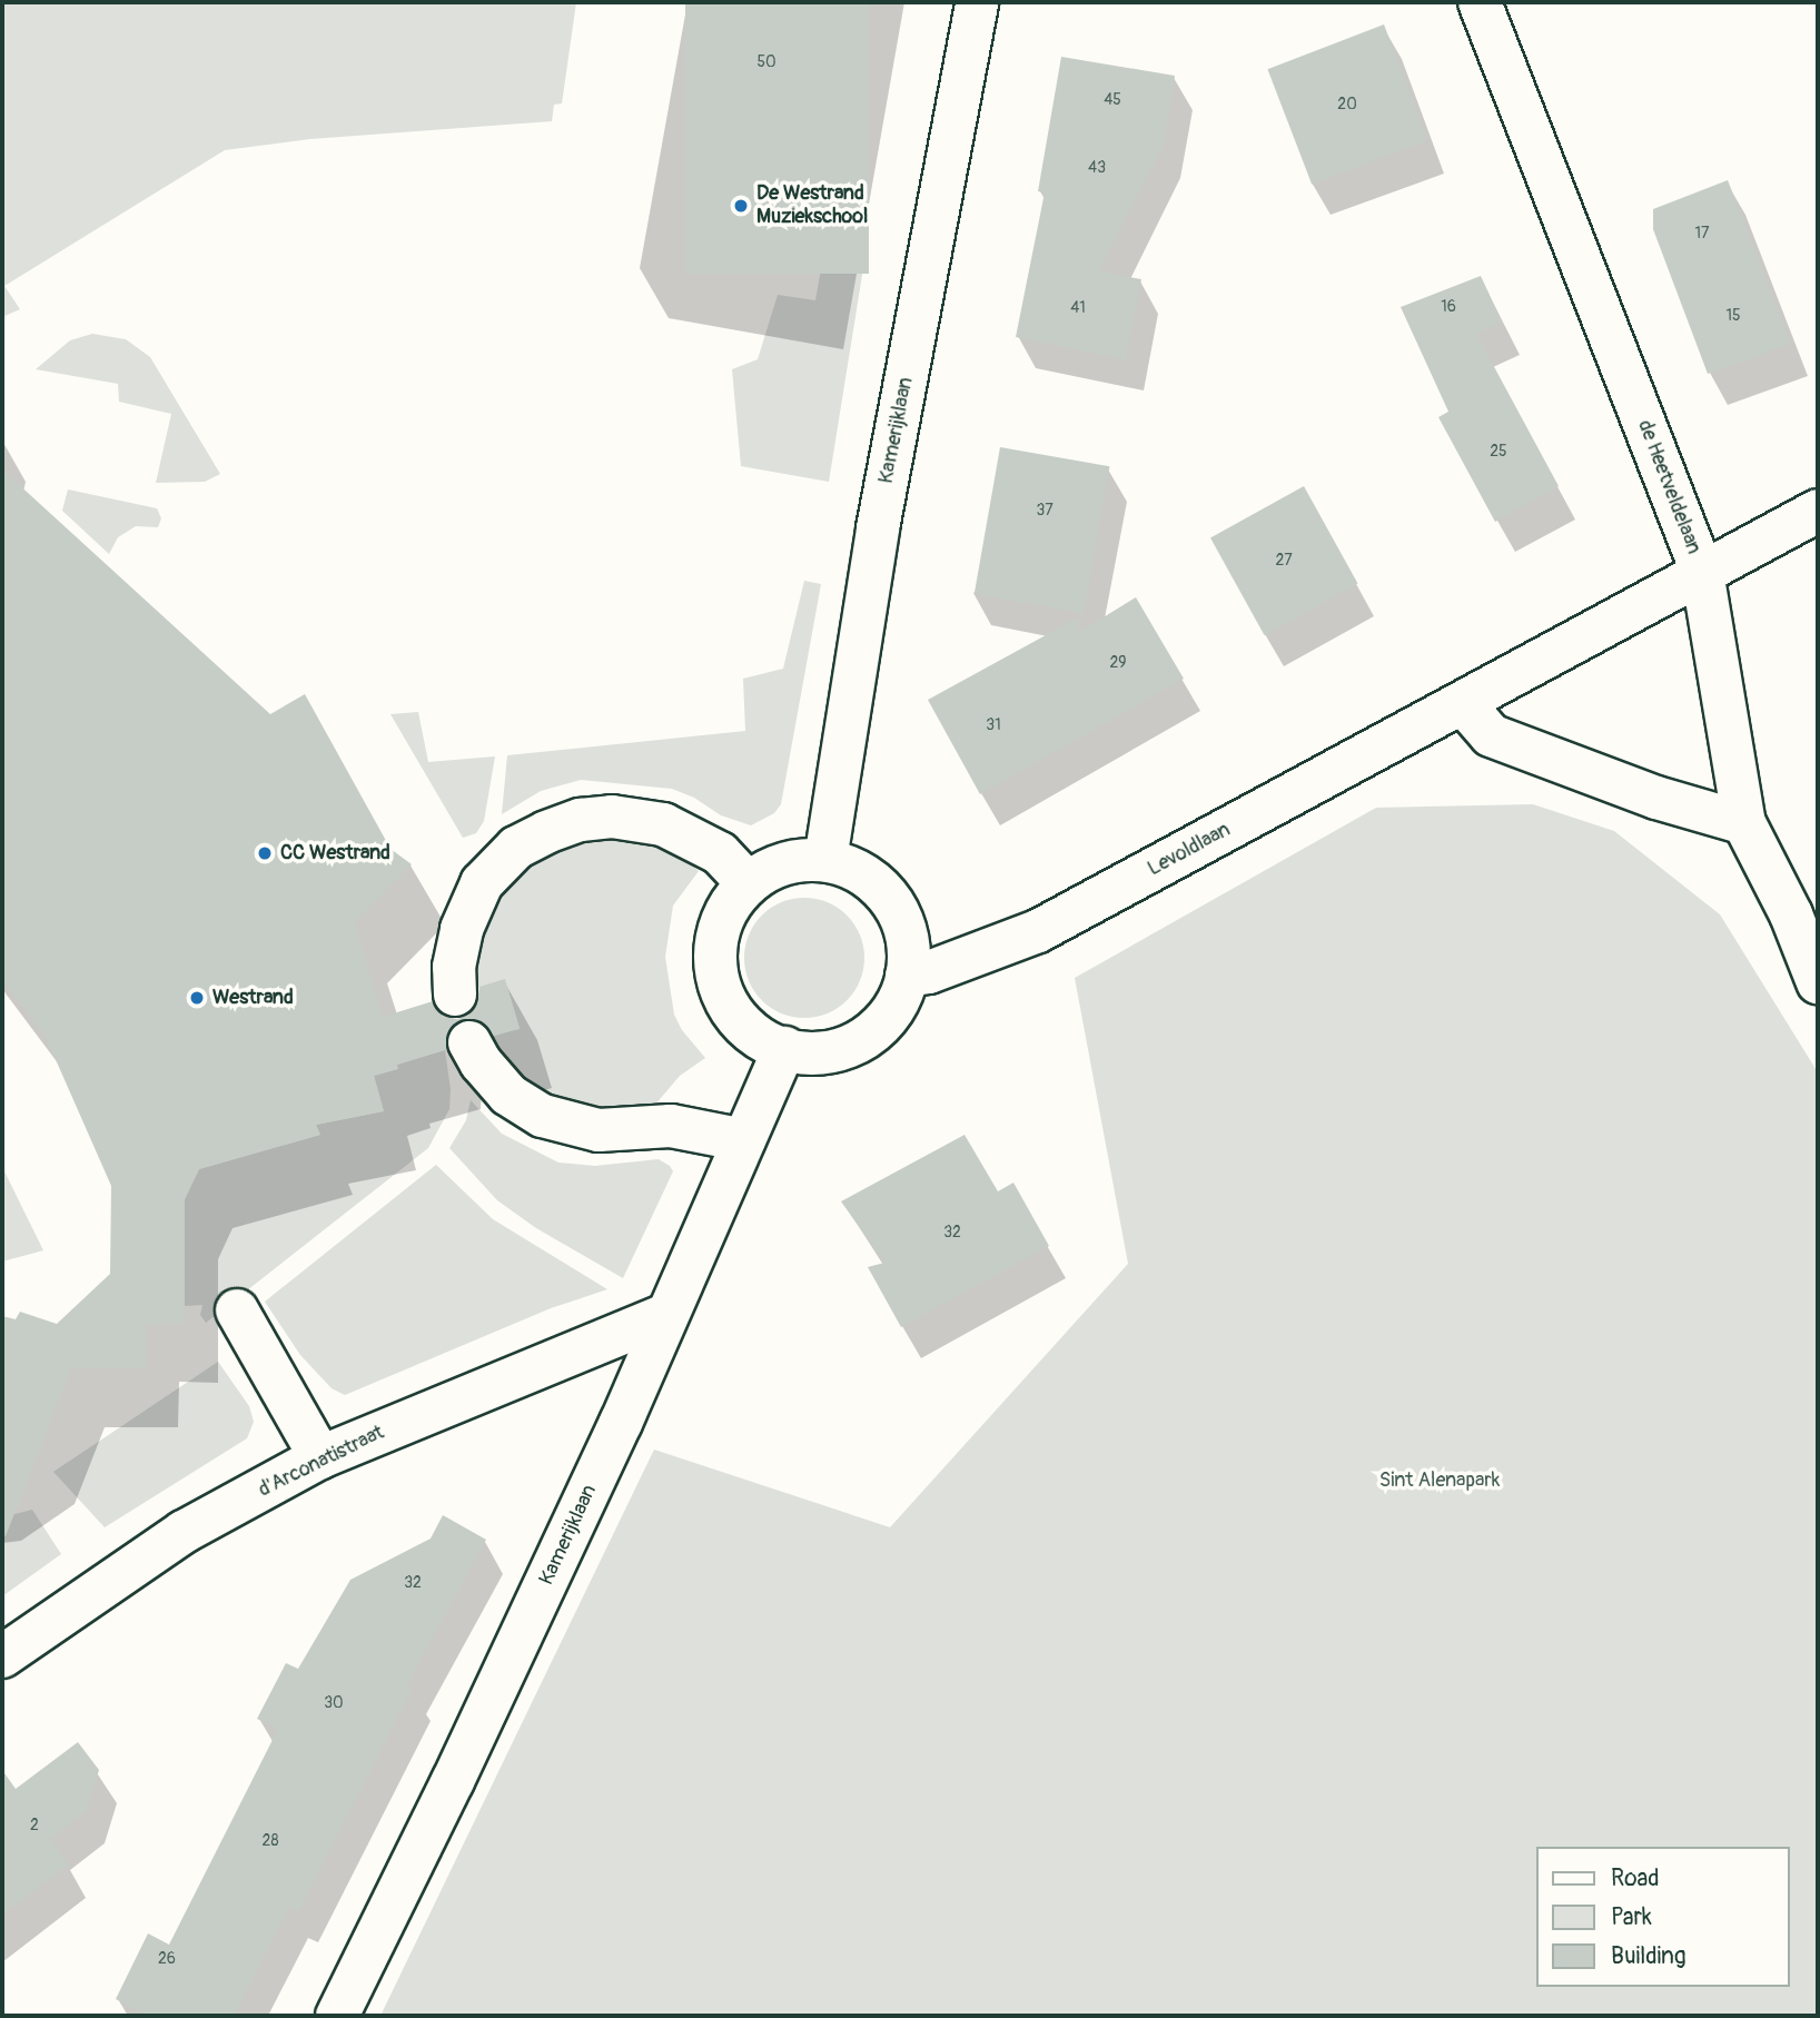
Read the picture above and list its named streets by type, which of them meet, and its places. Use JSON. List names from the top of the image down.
{
  "streets": {
    "street": [
      "Kamerijklaan",
      "de Heetveldelaan",
      "Levoldlaan",
      "d'Arconatistraat"
    ]
  },
  "crossings": [
    ["Kamerijklaan", "Levoldlaan"],
    ["Kamerijklaan", "d'Arconatistraat"],
    ["de Heetveldelaan", "Levoldlaan"]
  ],
  "parks": ["Sint Alenapark"],
  "places": ["De Westrand Muziekschool", "CC Westrand", "Westrand"],
  "house_numbers": [
    "50",
    "45",
    "20",
    "43",
    "17",
    "16",
    "41",
    "15",
    "25",
    "37",
    "27",
    "29",
    "31",
    "32",
    "32",
    "30",
    "2",
    "28",
    "26"
  ],
  "legend": ["Road", "Park", "Building"]
}
